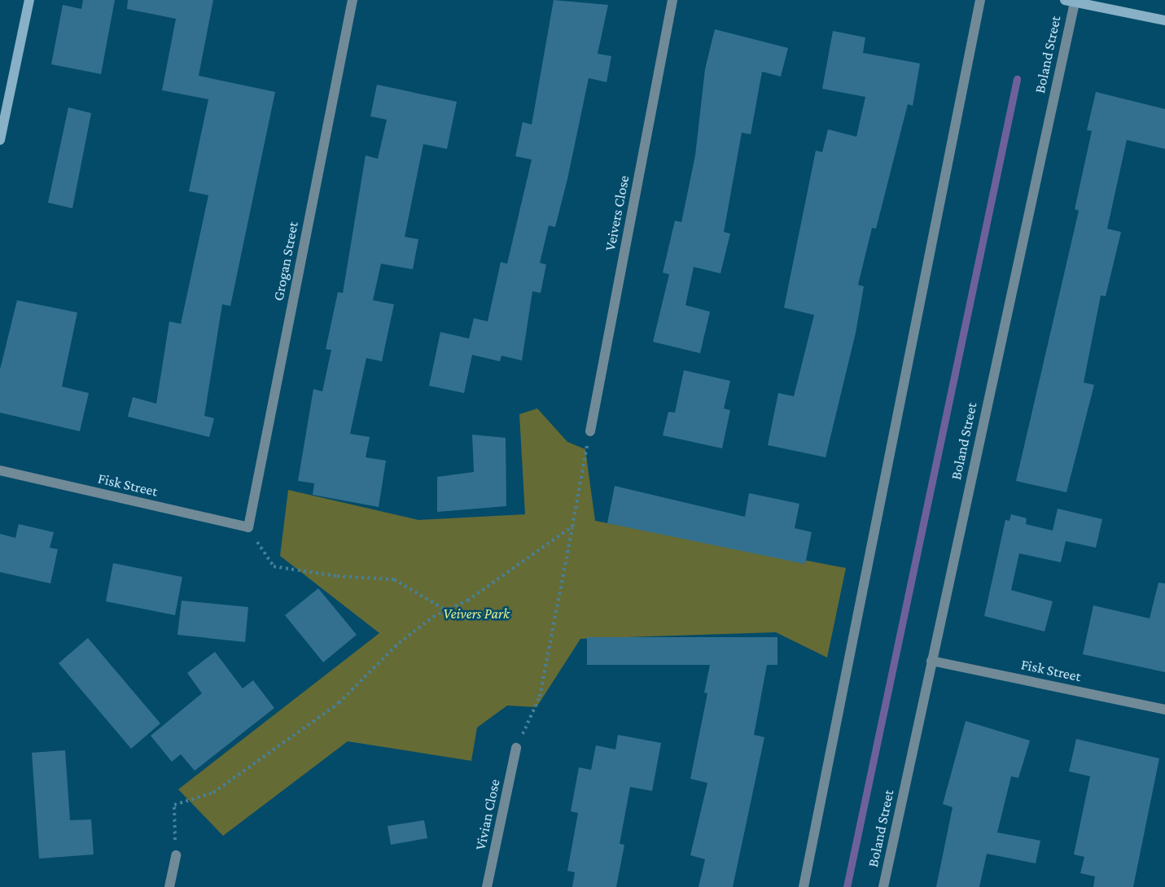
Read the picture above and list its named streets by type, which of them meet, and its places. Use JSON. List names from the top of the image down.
{
  "streets": {
    "street": [
      "Boland Street",
      "Veivers Close",
      "Grogan Street",
      "Fisk Street",
      "Vivian Close"
    ]
  },
  "crossings": [
    ["Boland Street", "Fisk Street"],
    ["Grogan Street", "Fisk Street"]
  ],
  "parks": ["Veivers Park"]
}
